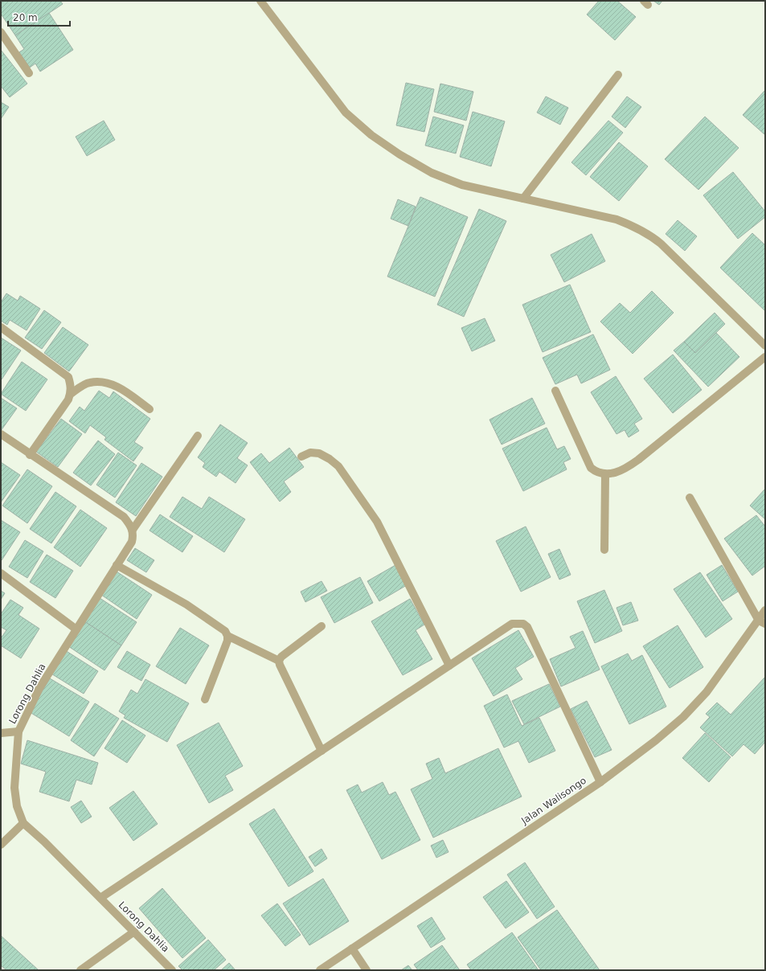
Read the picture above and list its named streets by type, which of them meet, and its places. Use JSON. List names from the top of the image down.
{
  "streets": {
    "street": ["Lorong Dahlia", "Jalan Walisongo"]
  },
  "scale_bar": "20 m"
}
